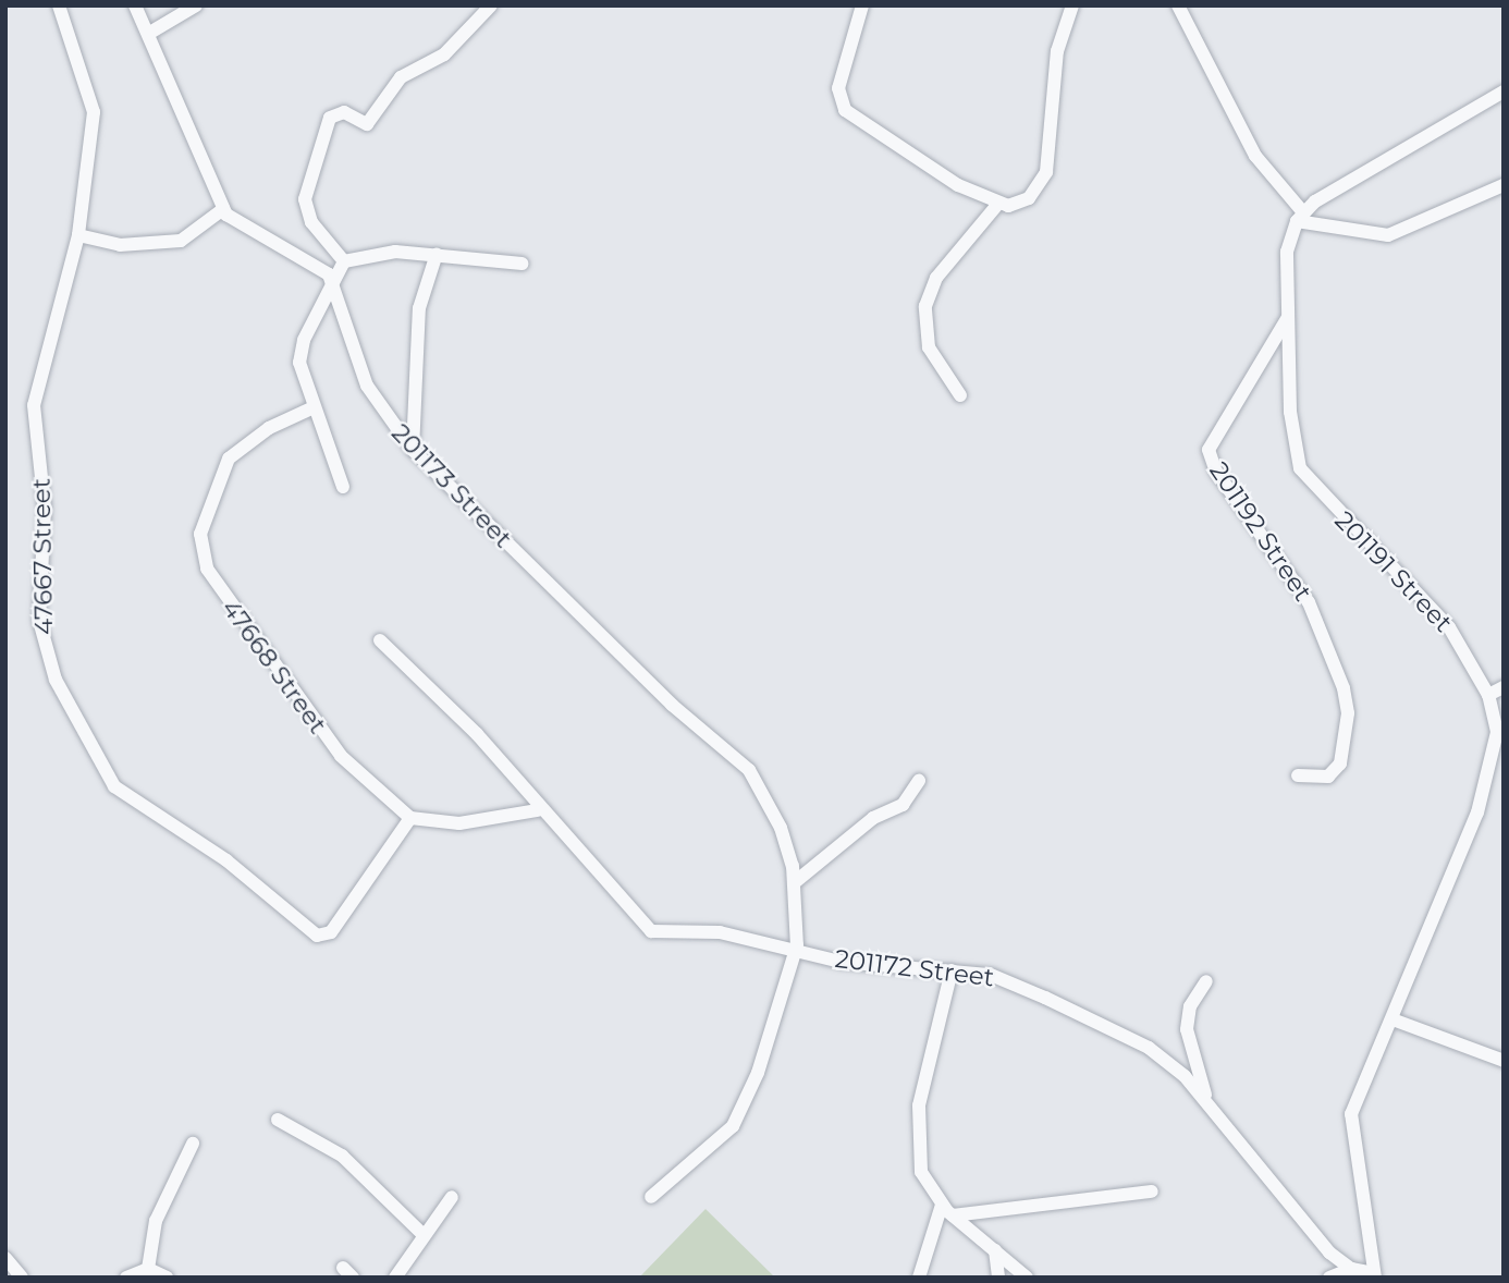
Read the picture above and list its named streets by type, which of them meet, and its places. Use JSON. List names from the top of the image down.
{
  "streets": {
    "street": [
      "201173 Street",
      "201192 Street",
      "47667 Street",
      "201191 Street",
      "47668 Street",
      "201172 Street"
    ]
  },
  "crossings": [
    ["201173 Street", "201172 Street"],
    ["201192 Street", "201191 Street"],
    ["47667 Street", "47668 Street"]
  ]
}
